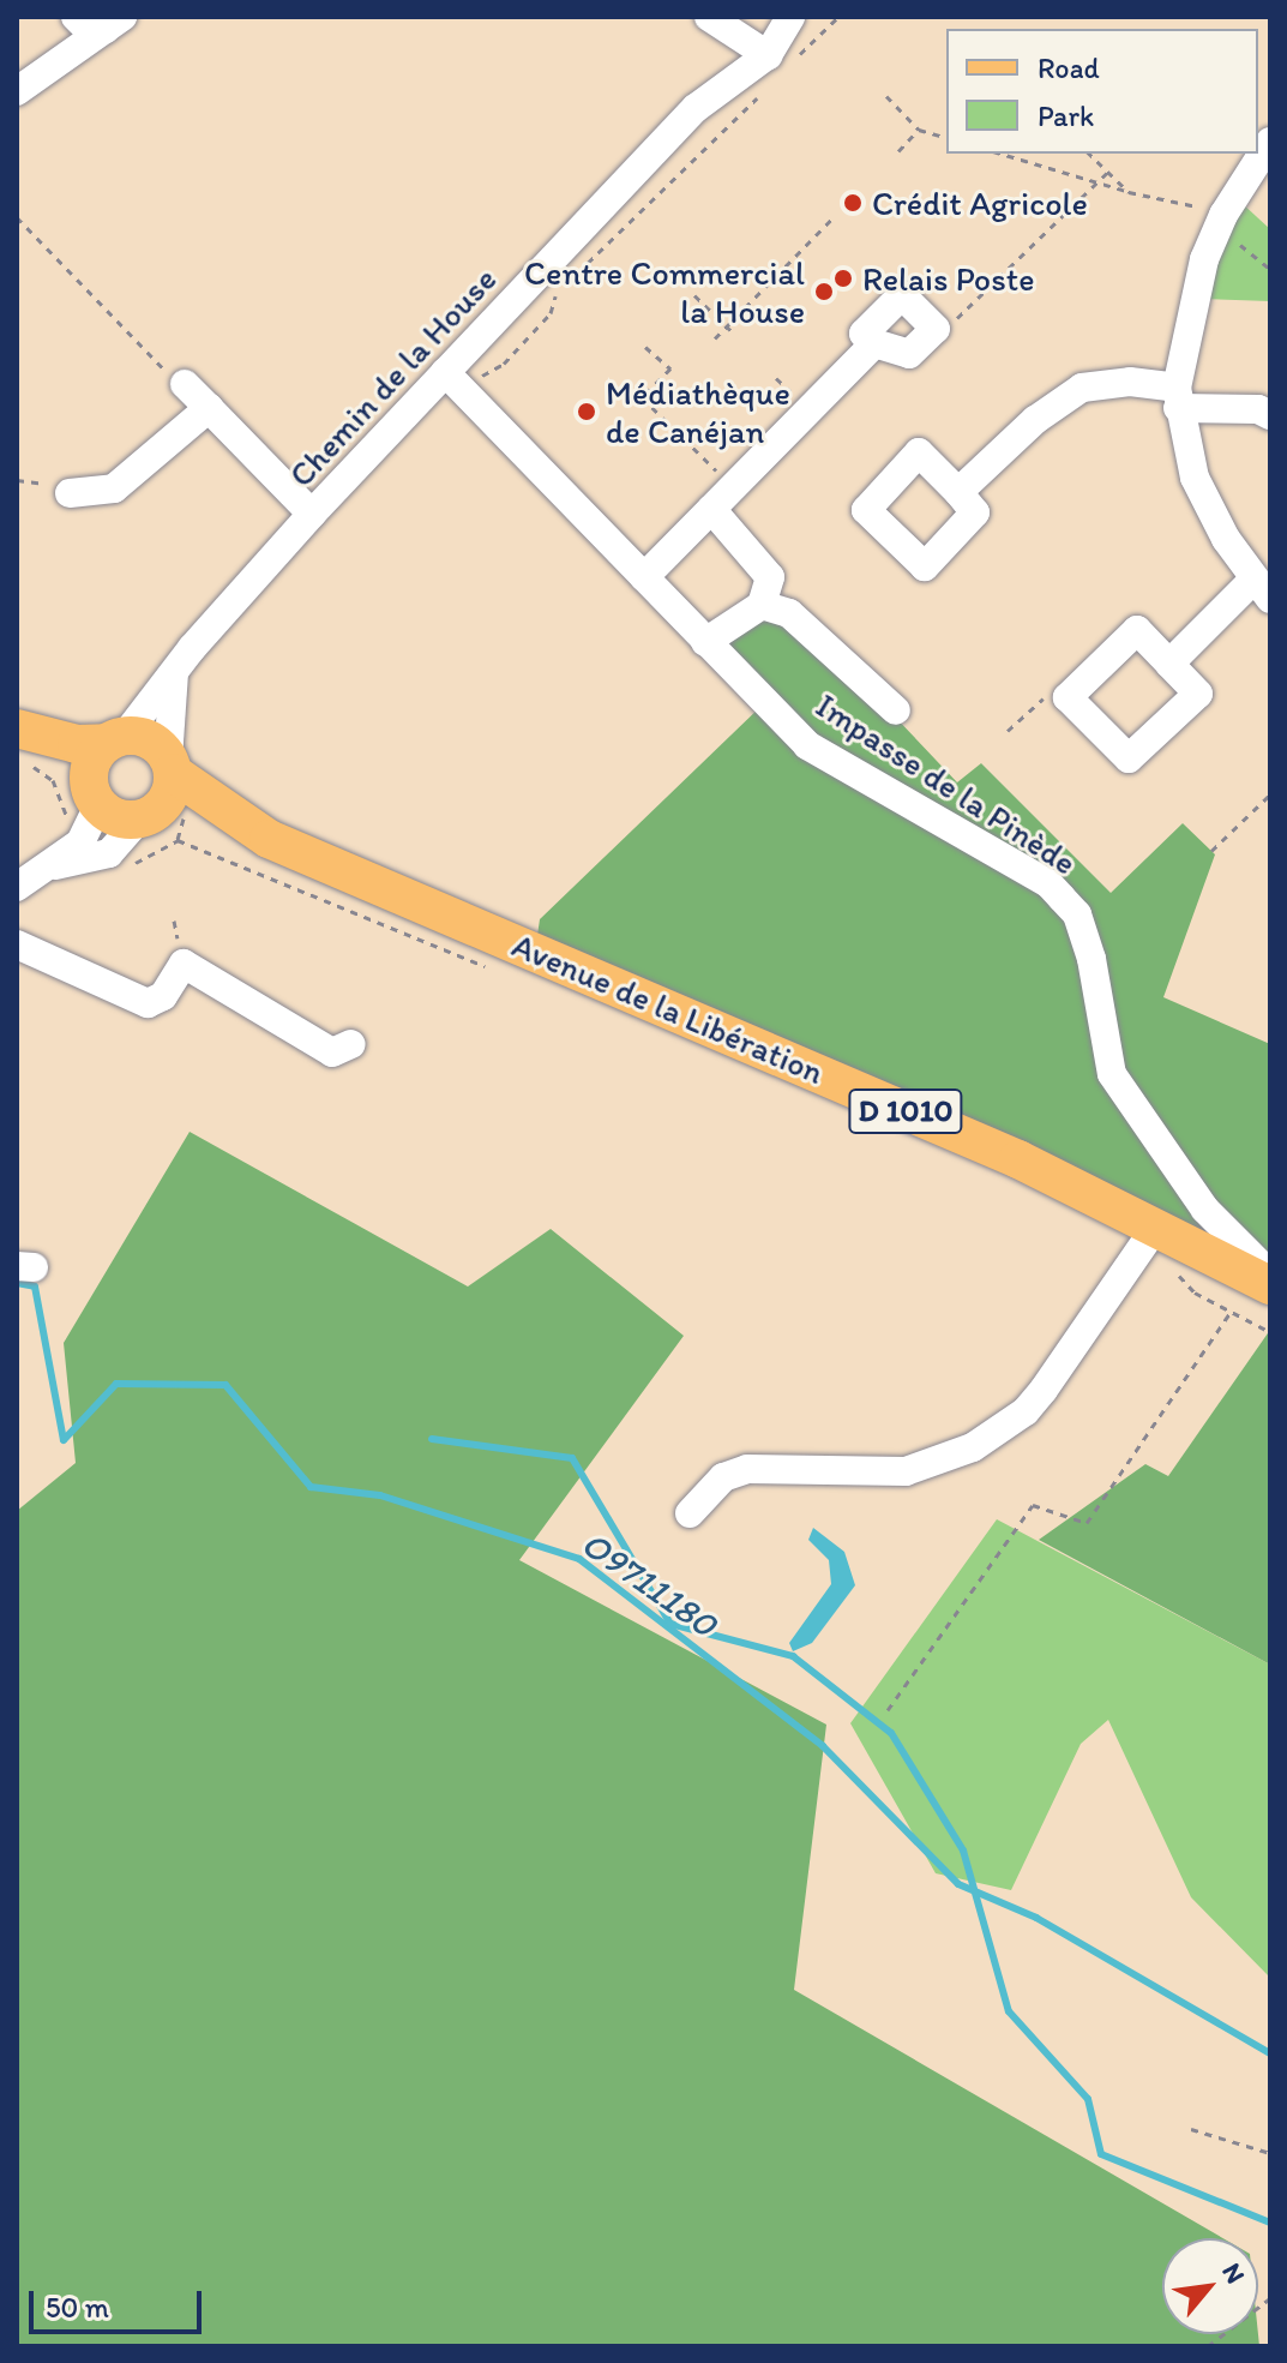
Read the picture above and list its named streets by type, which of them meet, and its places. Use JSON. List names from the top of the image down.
{
  "streets": {
    "main road": ["Avenue de la Libération", "D 1010"],
    "street": ["Chemin de la House", "Impasse de la Pinède"]
  },
  "crossings": [
    ["Chemin de la House", "Impasse de la Pinède"],
    ["Chemin de la House", "Avenue de la Libération"]
  ],
  "water": ["O9711180"],
  "places": [
    "Crédit Agricole",
    "Relais Poste",
    "Centre Commercial la House",
    "Médiathèque de Canéjan"
  ],
  "legend": ["Road", "Park"],
  "scale_bar": "50 m",
  "north": "top right"
}
